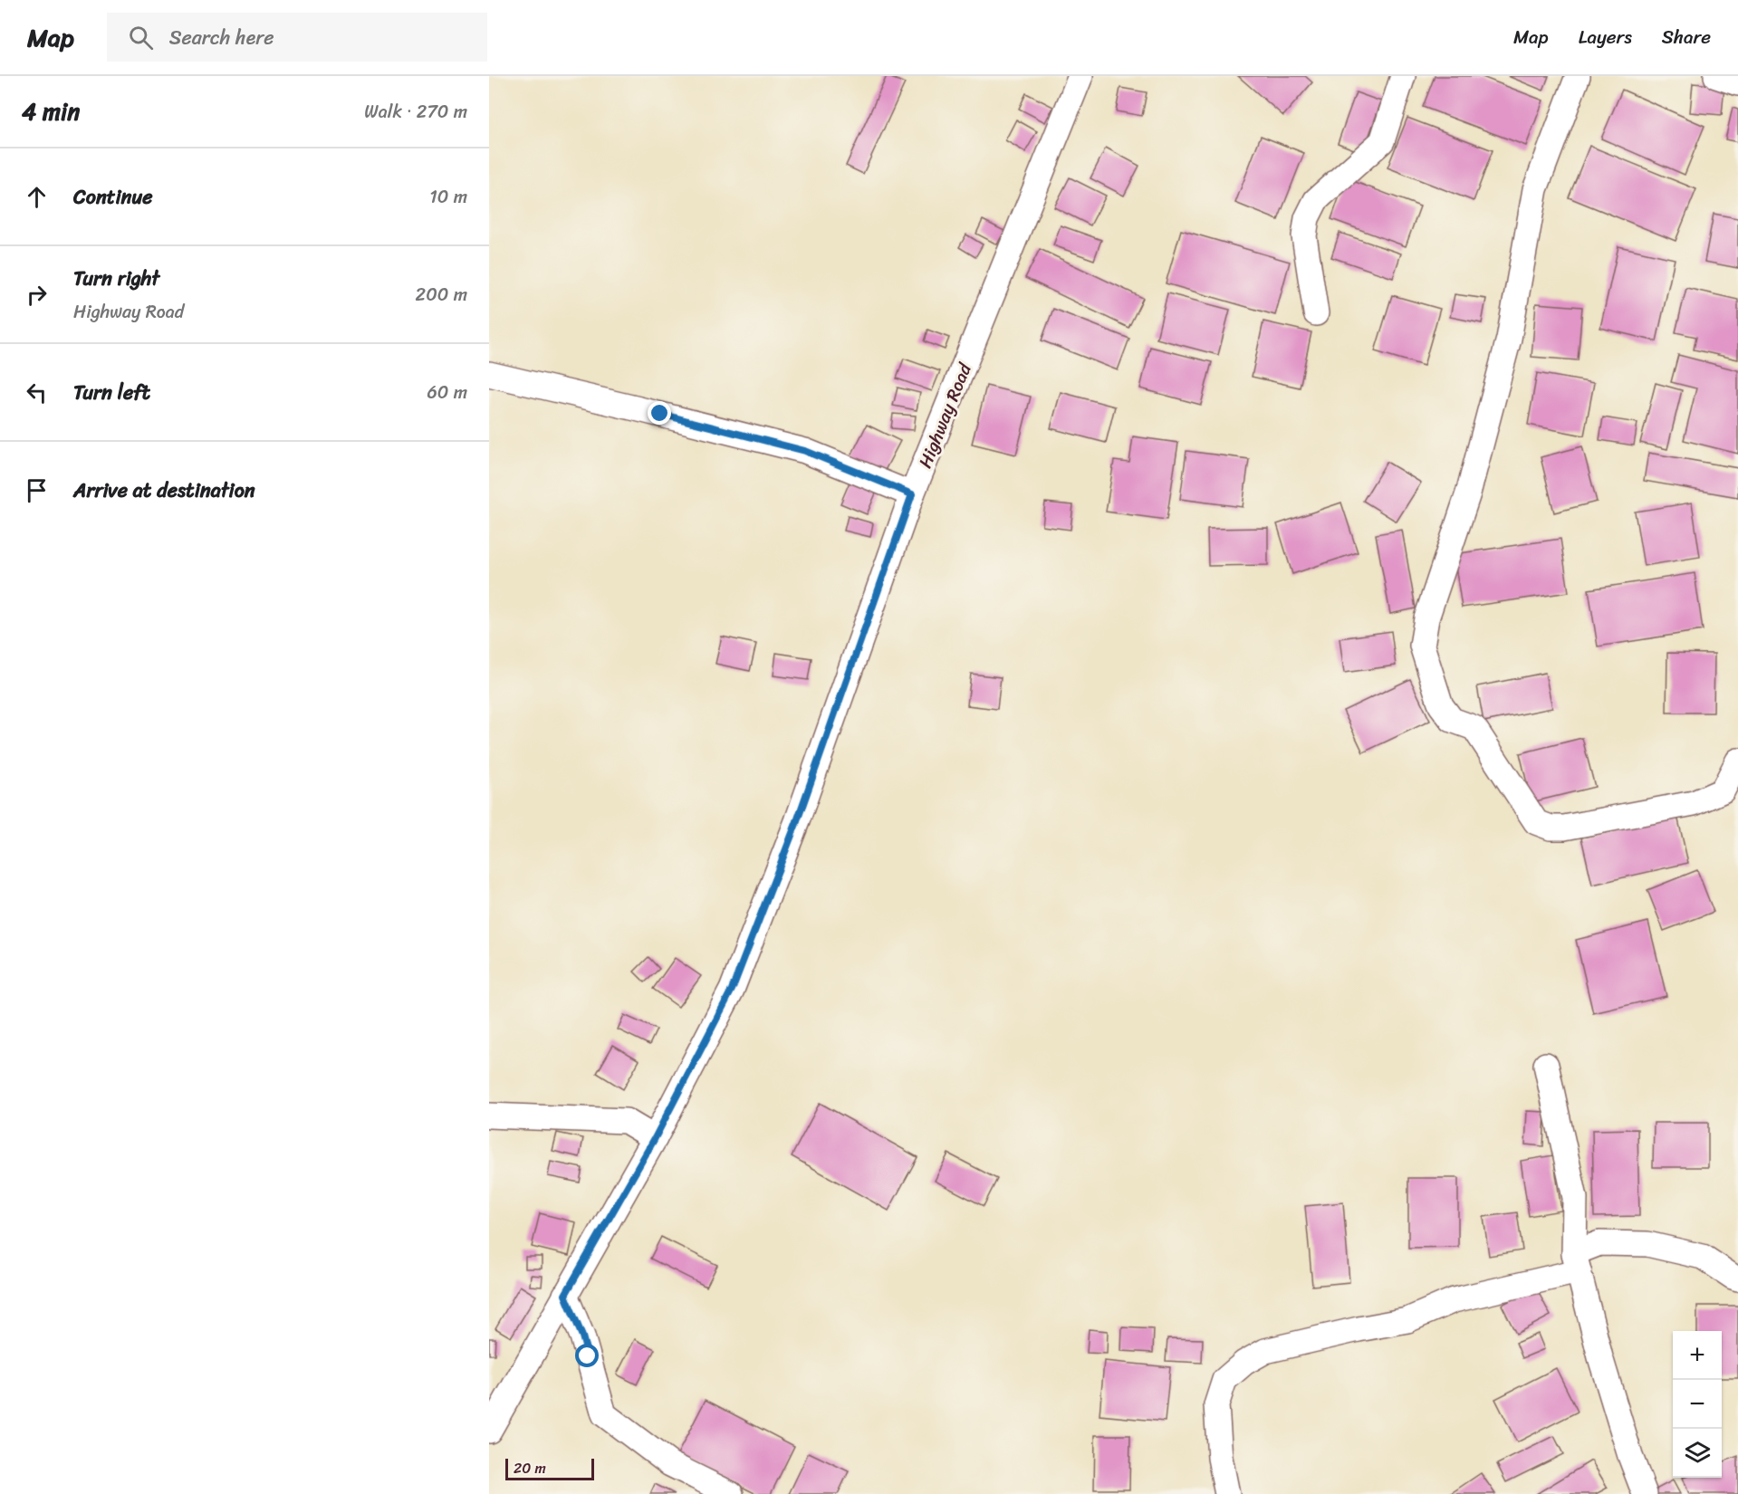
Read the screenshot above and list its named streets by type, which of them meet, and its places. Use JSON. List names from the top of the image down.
{
  "streets": {
    "street": ["Highway Road"]
  },
  "scale_bar": "20 m",
  "page": {
    "header": "Map",
    "search": "Search here",
    "nav": ["Map", "Layers", "Share"],
    "heading": ["4 min", "Walk · 270 m"],
    "list": [
      ["Continue", "10 m"],
      ["Turn right", "Highway Road", "200 m"],
      ["Turn left", "60 m"],
      "Arrive at destination"
    ],
    "map_buttons": ["+", "−"],
    "scale": "20 m"
  }
}
